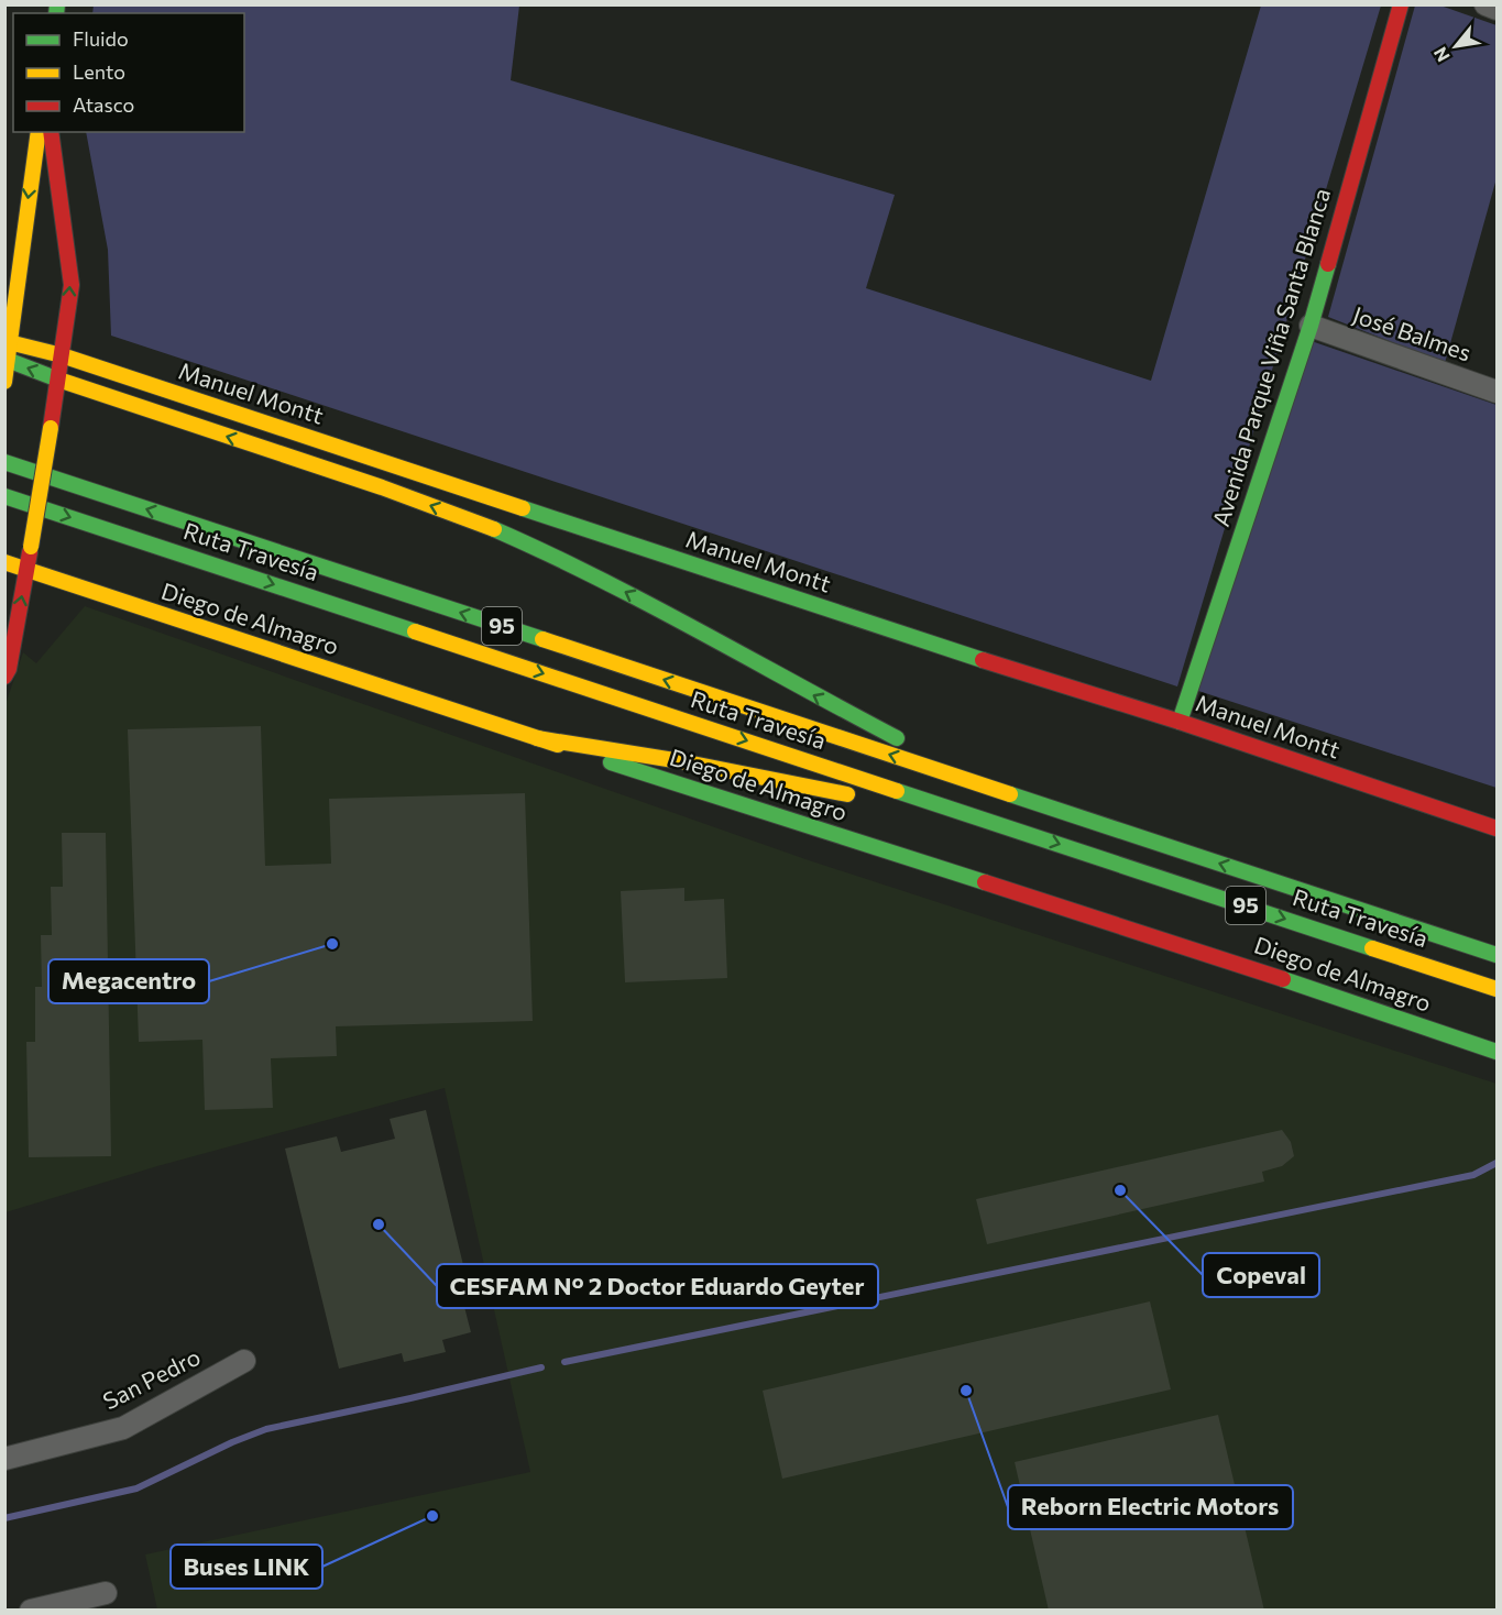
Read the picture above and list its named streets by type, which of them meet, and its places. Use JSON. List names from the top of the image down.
{
  "streets": {
    "main road": [
      "Avenida Parque Viña Santa Blanca",
      "Manuel Montt",
      "Ruta Travesía",
      "Diego de Almagro",
      "95"
    ],
    "street": ["José Balmes", "San Pedro"]
  },
  "crossings": [
    ["José Balmes", "Avenida Parque Viña Santa Blanca"],
    ["Avenida Parque Viña Santa Blanca", "Manuel Montt"]
  ],
  "places": [
    "Megacentro",
    "Copeval",
    "CESFAM N° 2 Doctor Eduardo Geyter",
    "Reborn Electric Motors",
    "Buses LINK"
  ],
  "legend": ["Fluido", "Lento", "Atasco"],
  "north": "bottom left"
}
